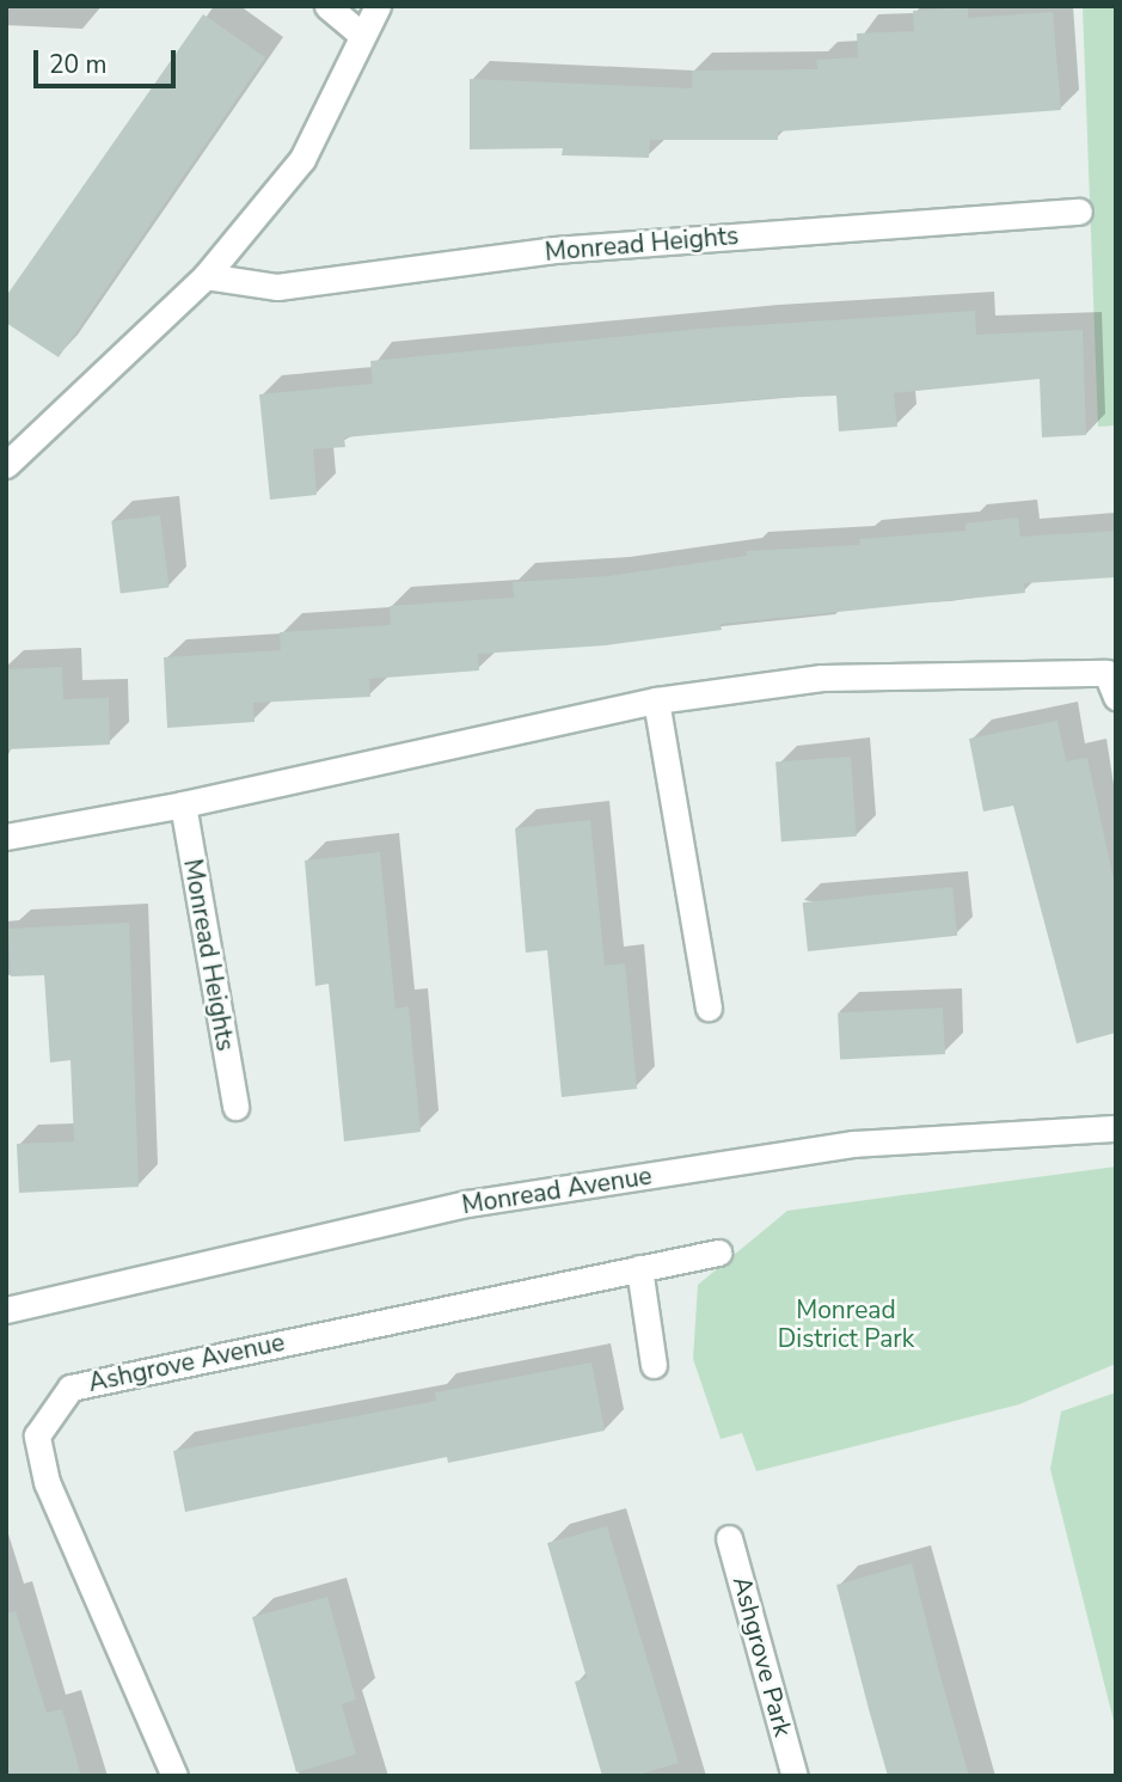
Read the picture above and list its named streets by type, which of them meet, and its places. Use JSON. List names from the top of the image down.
{
  "streets": {
    "street": [
      "Monread Heights",
      "Monread Avenue",
      "Ashgrove Avenue",
      "Ashgrove Park"
    ]
  },
  "parks": ["Monread District Park"],
  "scale_bar": "20 m"
}
